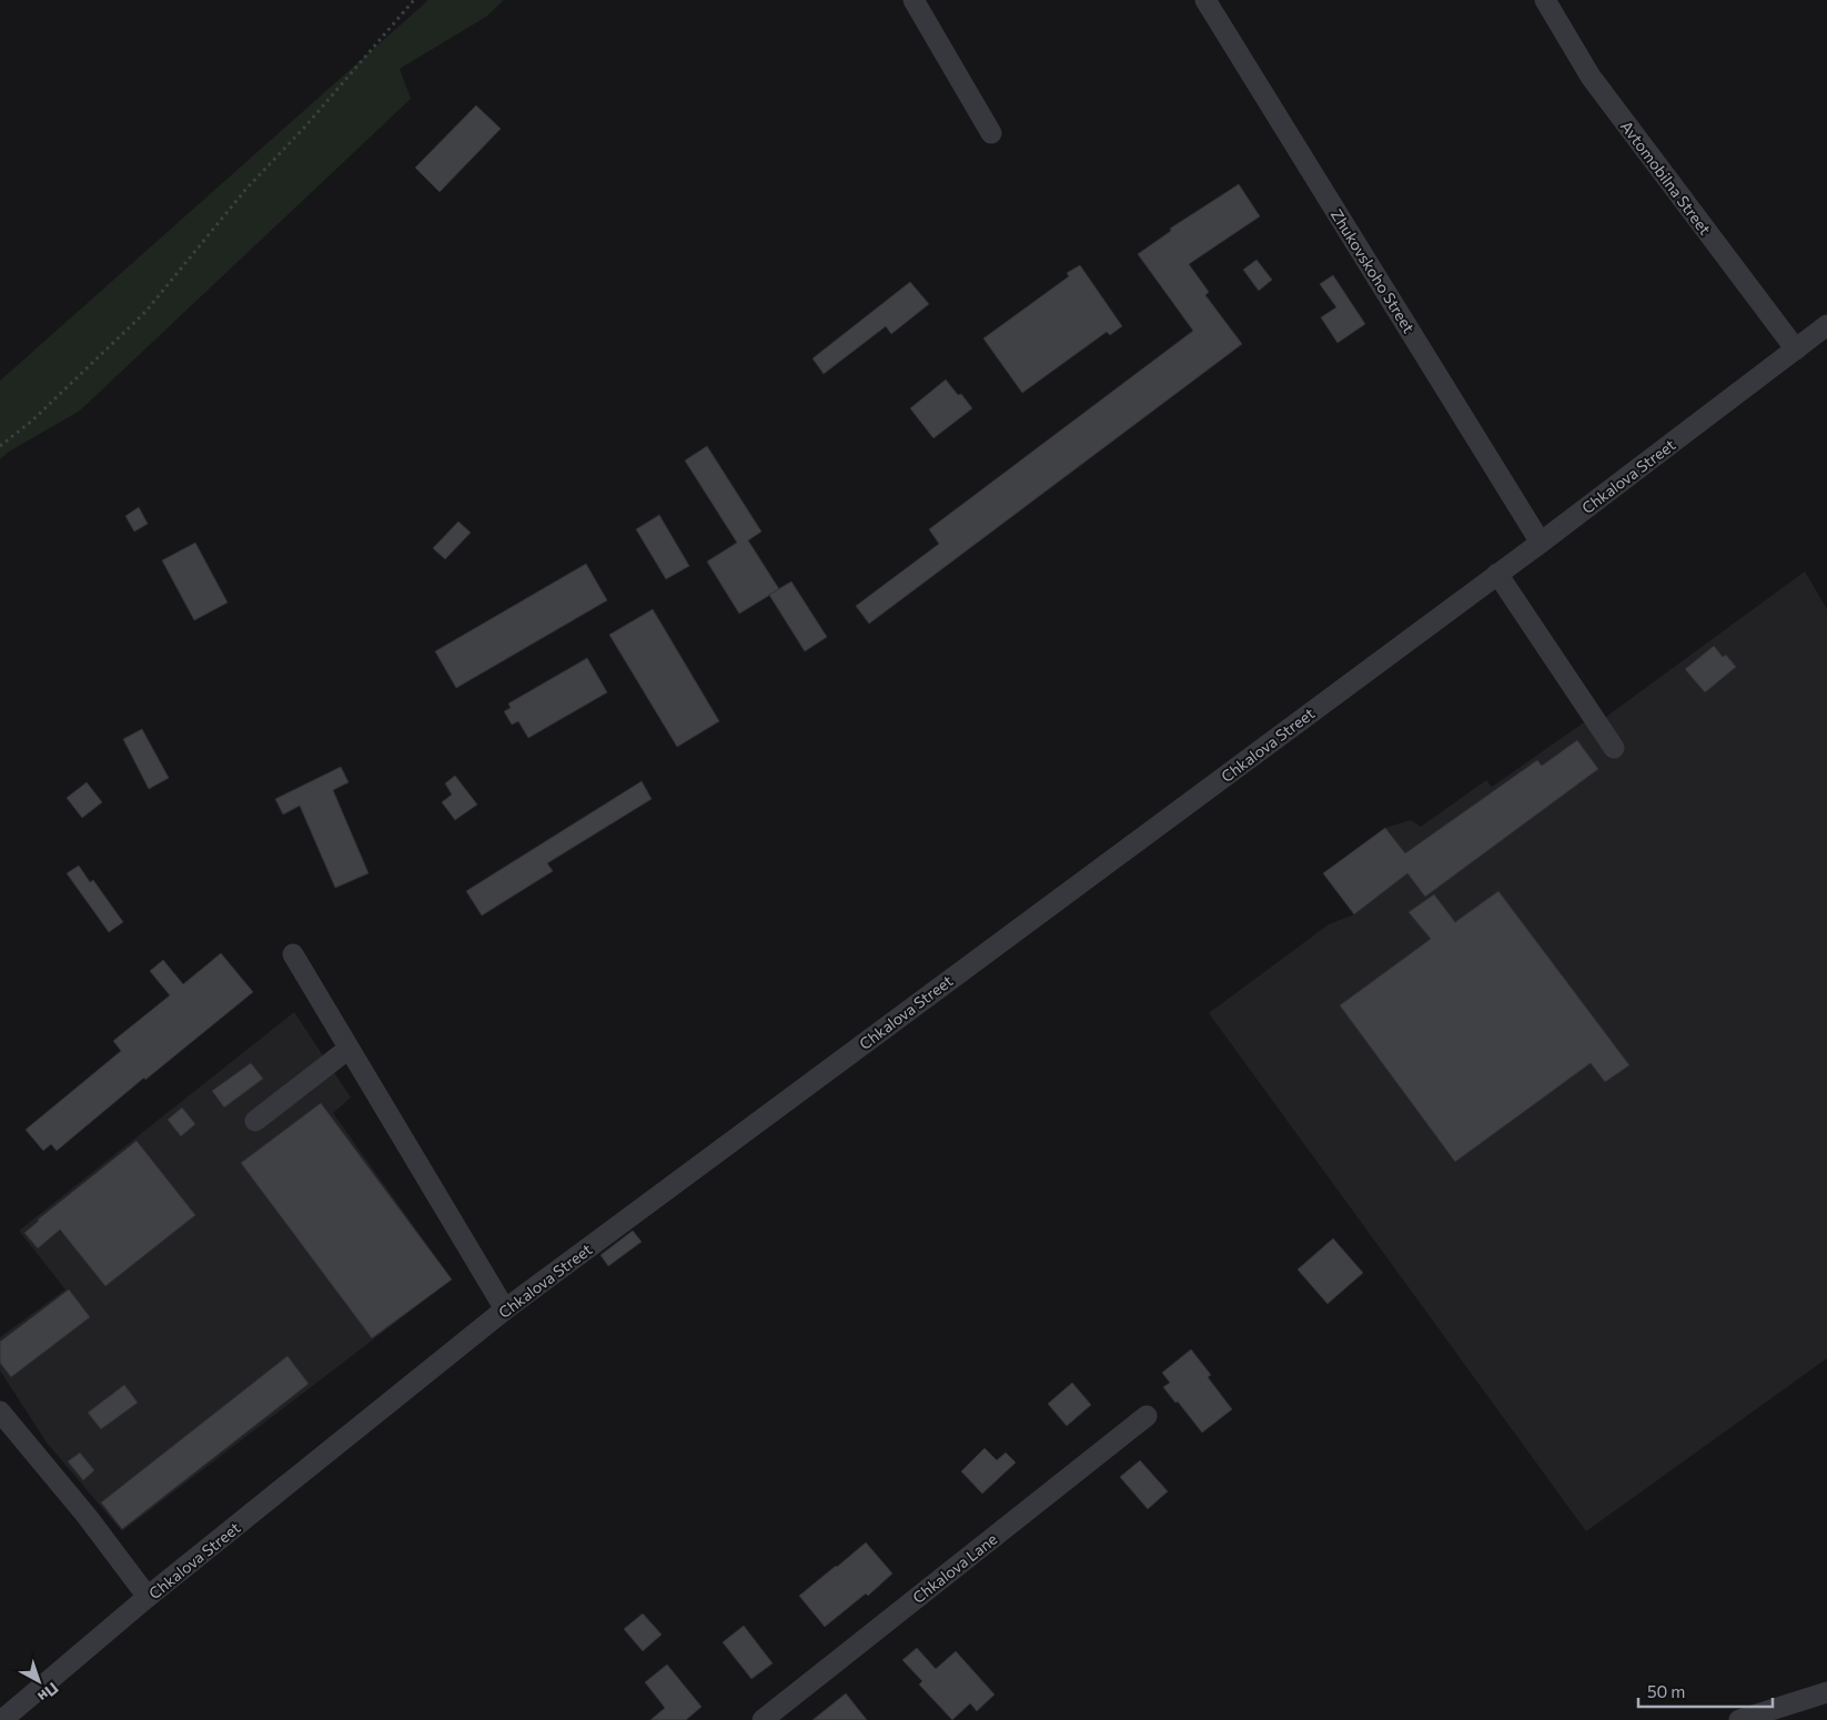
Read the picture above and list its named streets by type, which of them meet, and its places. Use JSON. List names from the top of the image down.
{
  "streets": {
    "street": [
      "Avtomobilna Street",
      "Zhukovskoho Street",
      "Chkalova Street",
      "Chkalova Lane"
    ]
  },
  "crossings": [
    ["Avtomobilna Street", "Chkalova Street"],
    ["Zhukovskoho Street", "Chkalova Street"]
  ],
  "scale_bar": "50 m",
  "north": "bottom right"
}
